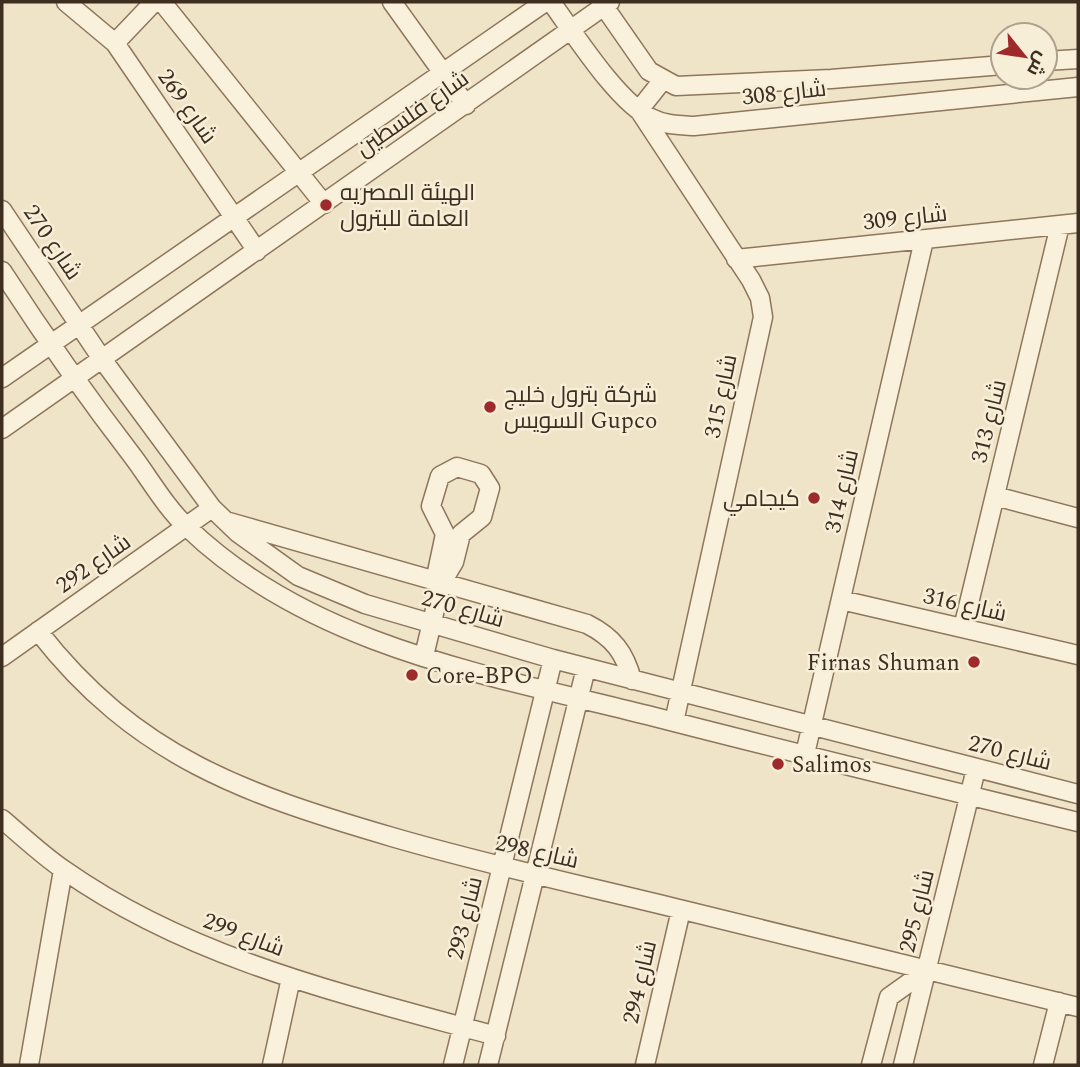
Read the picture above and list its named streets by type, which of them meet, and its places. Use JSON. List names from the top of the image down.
{
  "streets": {
    "street": [
      "شارع 308",
      "شارع 269",
      "شارع فلسطين",
      "شارع 309",
      "شارع 270",
      "شارع 315",
      "شارع 313",
      "شارع 314",
      "شارع 292",
      "شارع 316",
      "شارع 298",
      "شارع 295",
      "شارع 293",
      "شارع 299",
      "شارع 294"
    ]
  },
  "crossings": [
    ["شارع 308", "شارع فلسطين"],
    ["شارع 308", "شارع 315"],
    ["شارع 269", "شارع فلسطين"],
    ["شارع فلسطين", "شارع 270"],
    ["شارع 309", "شارع 315"],
    ["شارع 309", "شارع 313"],
    ["شارع 309", "شارع 314"],
    ["شارع 270", "شارع 315"],
    ["شارع 270", "شارع 314"],
    ["شارع 270", "شارع 292"],
    ["شارع 270", "شارع 295"],
    ["شارع 270", "شارع 293"],
    ["شارع 313", "شارع 316"],
    ["شارع 314", "شارع 316"],
    ["شارع 292", "شارع 298"],
    ["شارع 298", "شارع 295"],
    ["شارع 298", "شارع 293"],
    ["شارع 298", "شارع 294"],
    ["شارع 293", "شارع 299"]
  ],
  "places": [
    "الهيئة المصريه العامة للبترول",
    "شركة بترول خليج السويس Gupco",
    "كيجامي",
    "Firnas Shuman",
    "Core-BPO",
    "Salimos"
  ],
  "north": "bottom right"
}
